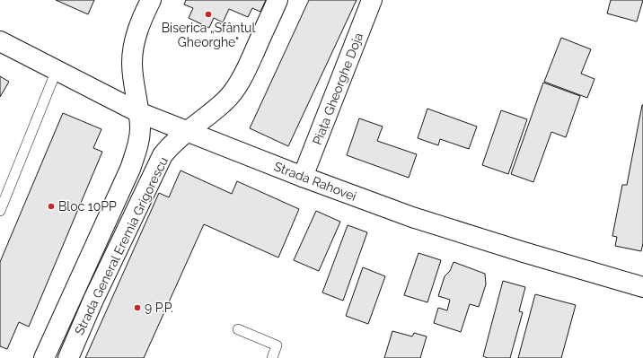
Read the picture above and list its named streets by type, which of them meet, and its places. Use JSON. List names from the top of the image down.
{
  "streets": {
    "street": ["Piața Gheorghe Doja", "Strada Rahovei", "Strada General Eremia Grigorescu"]
  },
  "crossings": [
    ["Piața Gheorghe Doja", "Strada Rahovei"],
    ["Strada Rahovei", "Strada General Eremia Grigorescu"]
  ],
  "places": ["Biserica „Sfântul Gheorghe\"", "Bloc 10PP", "9 P.P."]
}
